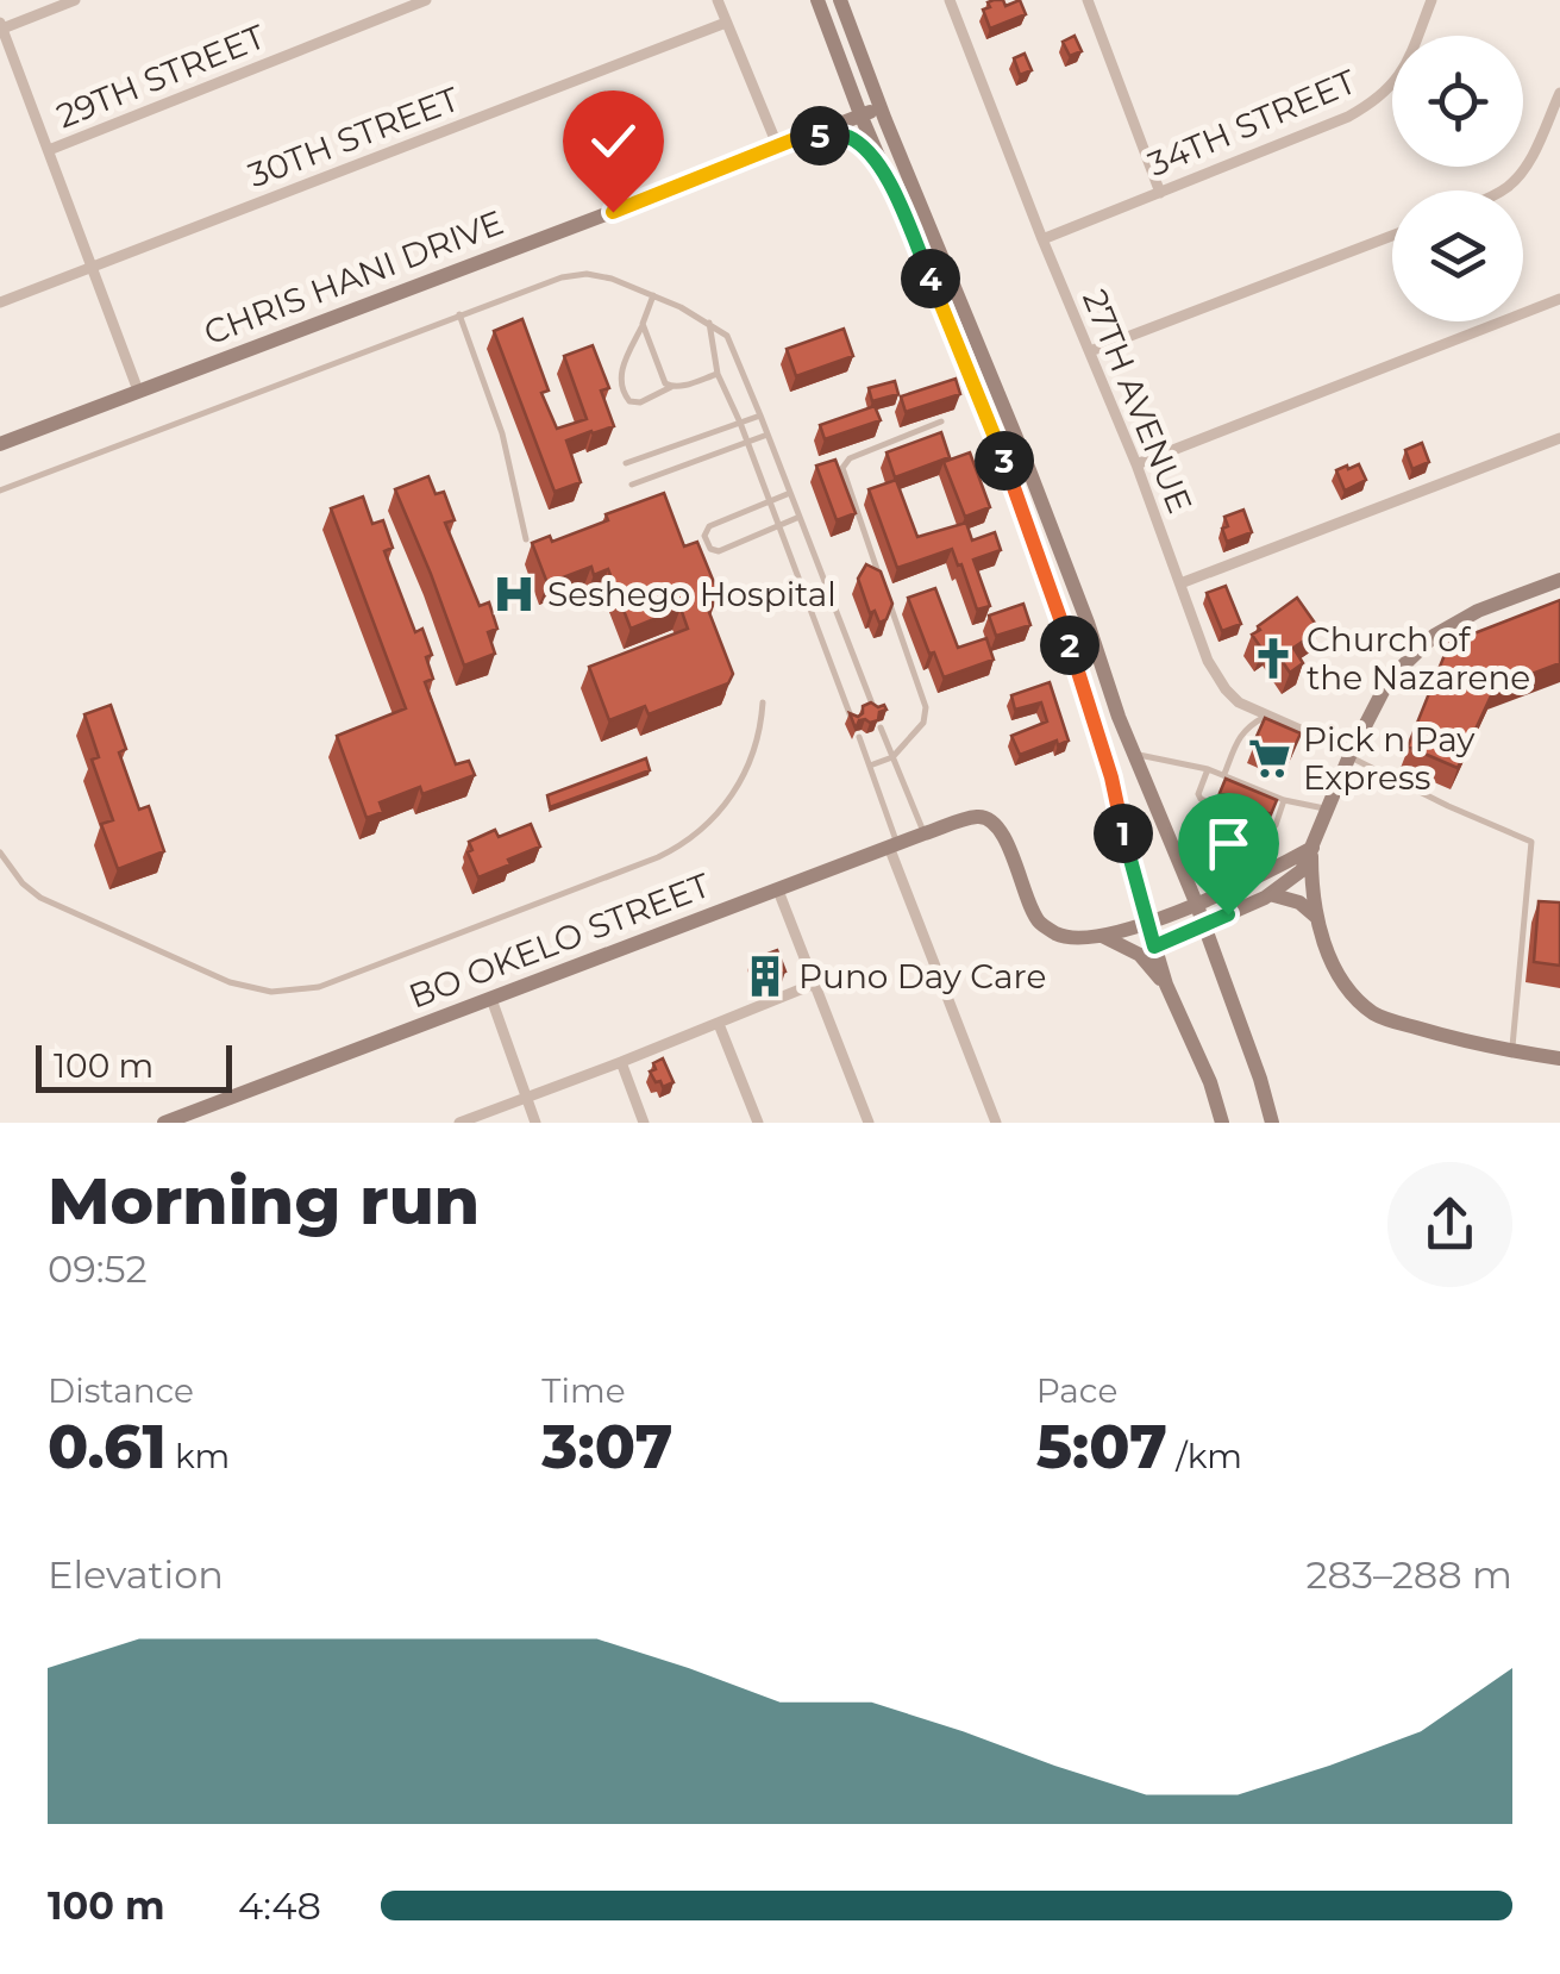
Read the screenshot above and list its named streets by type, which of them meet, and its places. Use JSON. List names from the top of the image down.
{
  "streets": {
    "street": [
      "29TH STREET",
      "34TH STREET",
      "30TH STREET",
      "CHRIS HANI DRIVE",
      "27TH AVENUE",
      "BO OKELO STREET"
    ]
  },
  "crossings": [
    ["34TH STREET", "27TH AVENUE"]
  ],
  "places": {
    "hospital": ["Seshego Hospital"],
    "church": ["Church of the Nazarene"],
    "supermarket": ["Pick n Pay Express"],
    "building": ["Puno Day Care"]
  },
  "scale_bar": "100 m",
  "page": {
    "pins": [
      "5",
      "4",
      "3",
      "2",
      "1"
    ],
    "scale": "100 m",
    "heading": ["Morning run", "09:52"],
    "stats": [
      ["Distance", "0.61 km"],
      ["Time", "3:07"],
      ["Pace", "5:07 /km"]
    ],
    "chart": ["Elevation", "283–288 m"],
    "list": [
      {
        "name": "100 m",
        "note": "4:48"
      }
    ]
  }
}
